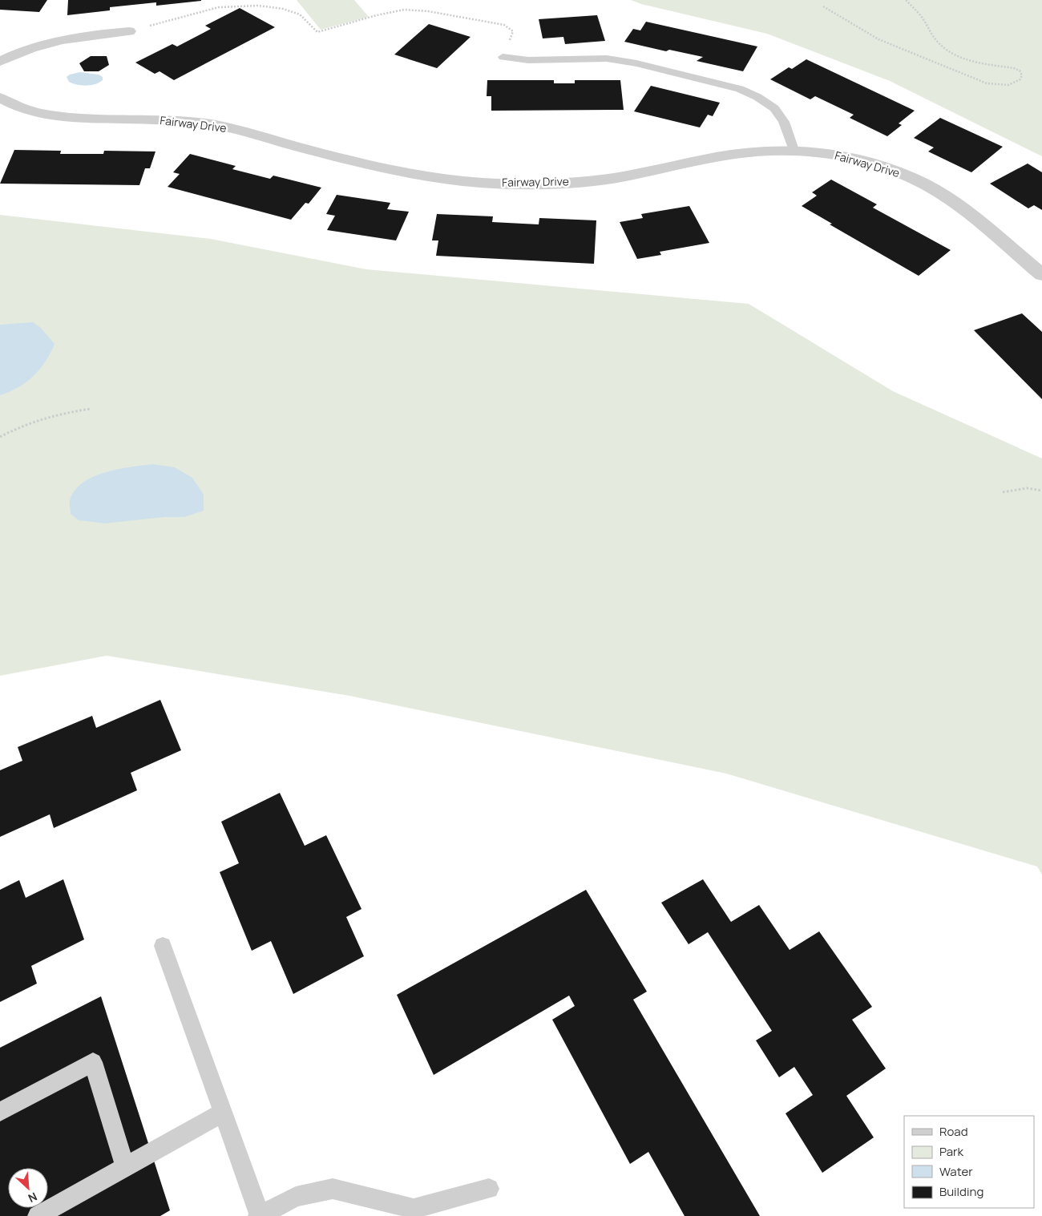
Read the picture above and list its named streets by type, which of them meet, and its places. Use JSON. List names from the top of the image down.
{
  "streets": {
    "street": ["Fairway Drive"]
  },
  "legend": [
    "Road",
    "Park",
    "Water",
    "Building"
  ],
  "north": "bottom right"
}
